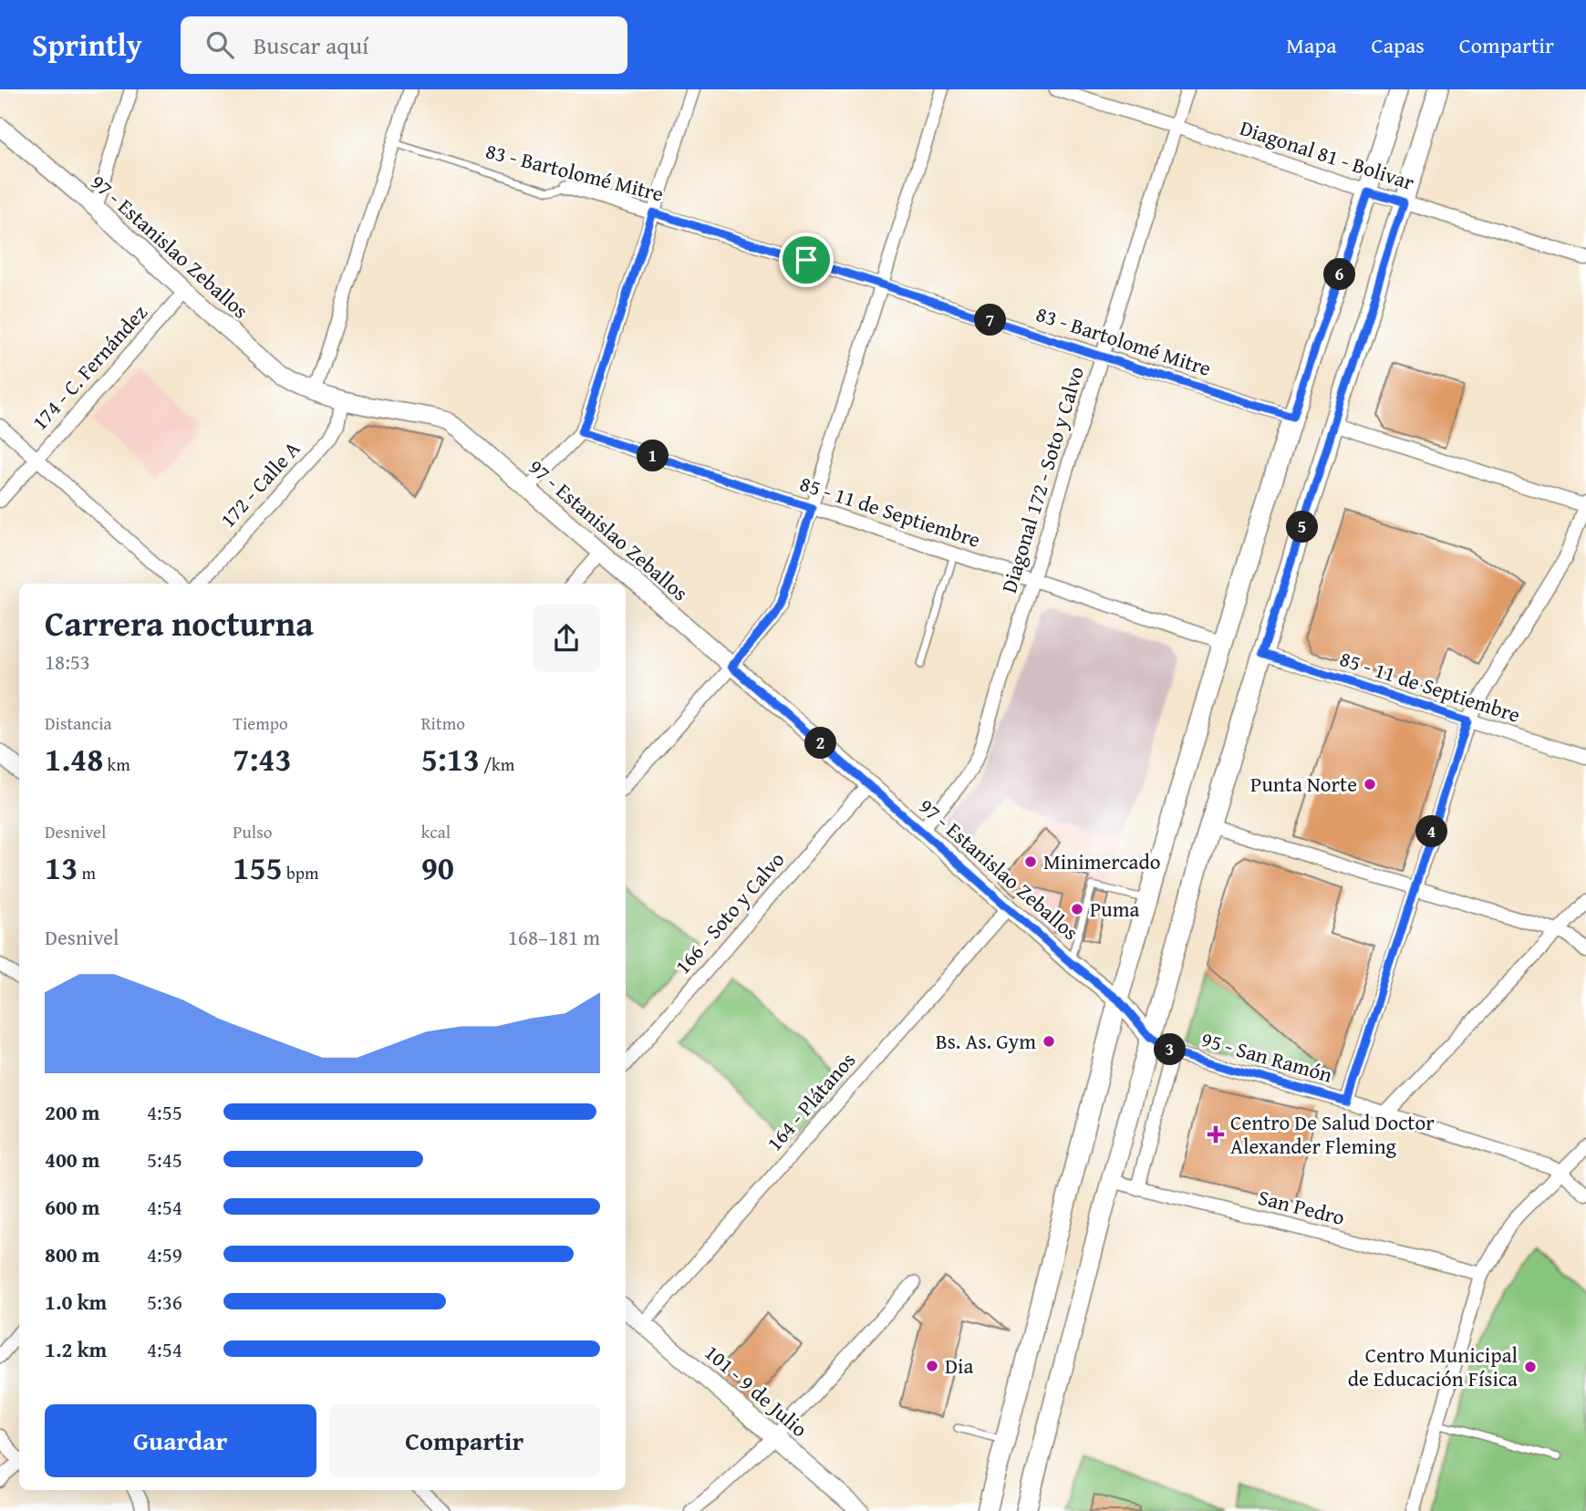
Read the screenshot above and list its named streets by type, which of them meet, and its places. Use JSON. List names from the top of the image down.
{
  "streets": {
    "street": [
      "Diagonal 81 - Bolivar",
      "83 - Bartolomé Mitre",
      "97 - Estanislao Zeballos",
      "174 - C. Fernández",
      "Diagonal 172 - Soto y Calvo",
      "172 - Calle A",
      "85 - 11 de Septiembre",
      "166 - Soto y Calvo",
      "95 - San Ramón",
      "164 - Plátanos",
      "San Pedro",
      "101 - 9 de Julio"
    ]
  },
  "crossings": [
    ["Diagonal 81 - Bolivar", "Diagonal 172 - Soto y Calvo"],
    ["83 - Bartolomé Mitre", "Diagonal 172 - Soto y Calvo"],
    ["97 - Estanislao Zeballos", "174 - C. Fernández"],
    ["97 - Estanislao Zeballos", "Diagonal 172 - Soto y Calvo"],
    ["97 - Estanislao Zeballos", "172 - Calle A"],
    ["97 - Estanislao Zeballos", "166 - Soto y Calvo"],
    ["97 - Estanislao Zeballos", "95 - San Ramón"],
    ["97 - Estanislao Zeballos", "164 - Plátanos"],
    ["Diagonal 172 - Soto y Calvo", "85 - 11 de Septiembre"],
    ["164 - Plátanos", "101 - 9 de Julio"]
  ],
  "places": {
    "other": [
      "Punta Norte",
      "Minimercado",
      "Puma",
      "Bs. As. Gym",
      "Dia",
      "Centro Municipal de Educación Física"
    ],
    "health": ["Centro De Salud Doctor Alexander Fleming"]
  },
  "page": {
    "header": "Sprintly",
    "search": "Buscar aquí",
    "nav": ["Mapa", "Capas", "Compartir"],
    "pins": [
      "6",
      "7",
      "1",
      "5",
      "2",
      "4",
      "3"
    ],
    "heading": ["Carrera nocturna", "18:53"],
    "stats": [
      ["Distancia", "1.48 km"],
      ["Tiempo", "7:43"],
      ["Ritmo", "5:13 /km"],
      ["Desnivel", "13 m"],
      ["Pulso", "155 bpm"],
      ["kcal", "90"]
    ],
    "chart": ["Desnivel", "168–181 m"],
    "list": [
      {
        "name": "200 m",
        "note": "4:55"
      },
      {
        "name": "400 m",
        "note": "5:45"
      },
      {
        "name": "600 m",
        "note": "4:54"
      },
      {
        "name": "800 m",
        "note": "4:59"
      },
      {
        "name": "1.0 km",
        "note": "5:36"
      },
      {
        "name": "1.2 km",
        "note": "4:54"
      }
    ],
    "buttons": ["Guardar", "Compartir"]
  }
}
